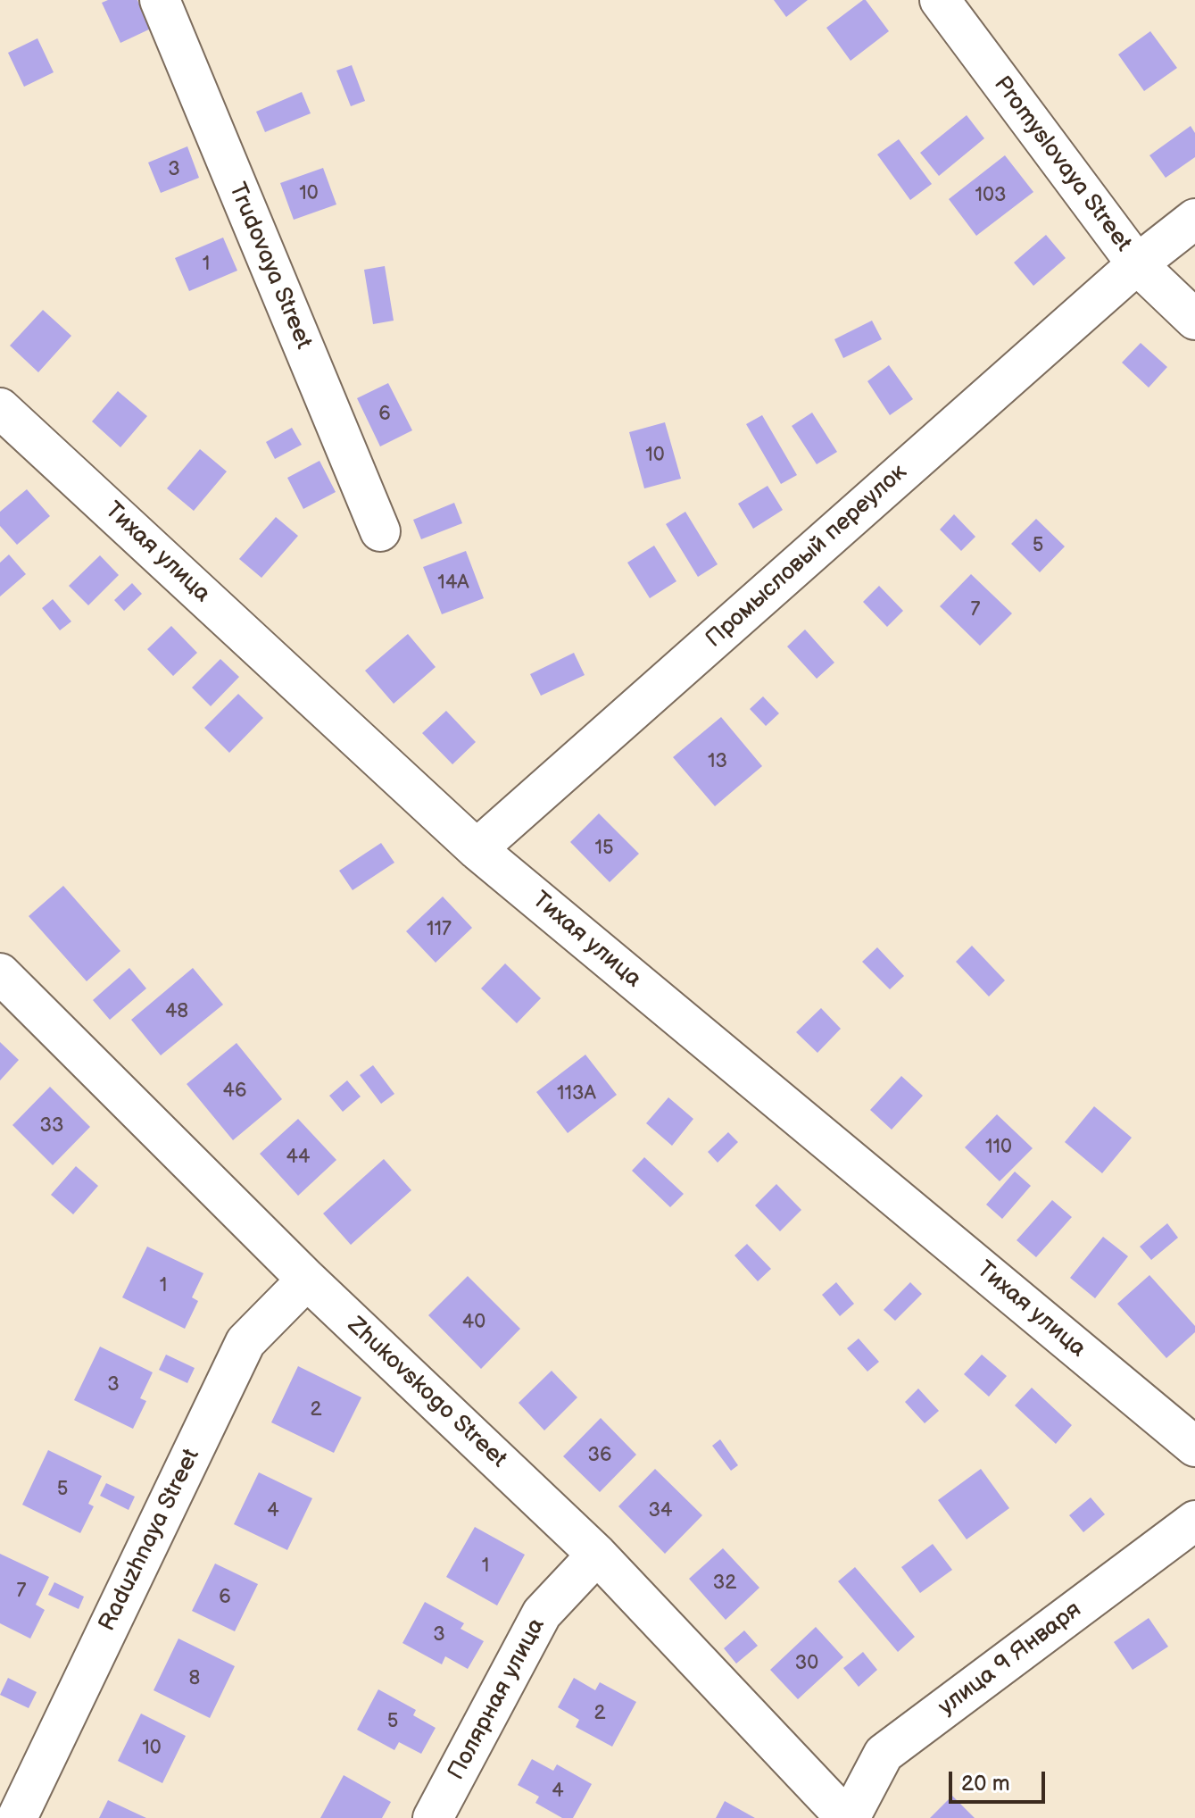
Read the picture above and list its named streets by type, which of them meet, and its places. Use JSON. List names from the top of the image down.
{
  "streets": {
    "street": [
      "Promyslovaya Street",
      "Trudovaya Street",
      "Тихая улица",
      "Промысловый переулок",
      "Zhukovskogo Street",
      "Raduzhnaya Street",
      "улица 9 Января",
      "Полярная улица"
    ]
  },
  "crossings": [
    ["Promyslovaya Street", "Промысловый переулок"],
    ["Тихая улица", "Промысловый переулок"],
    ["Zhukovskogo Street", "Raduzhnaya Street"],
    ["Zhukovskogo Street", "улица 9 Января"],
    ["Zhukovskogo Street", "Полярная улица"]
  ],
  "house_numbers": [
    "3",
    "10",
    "103",
    "1",
    "6",
    "10",
    "5",
    "14А",
    "7",
    "13",
    "15",
    "117",
    "48",
    "46",
    "113А",
    "33",
    "110",
    "44",
    "1",
    "40",
    "3",
    "2",
    "36",
    "5",
    "4",
    "34",
    "1",
    "32",
    "7",
    "6",
    "3",
    "30",
    "8",
    "2",
    "5",
    "10",
    "4"
  ],
  "scale_bar": "20 m"
}
